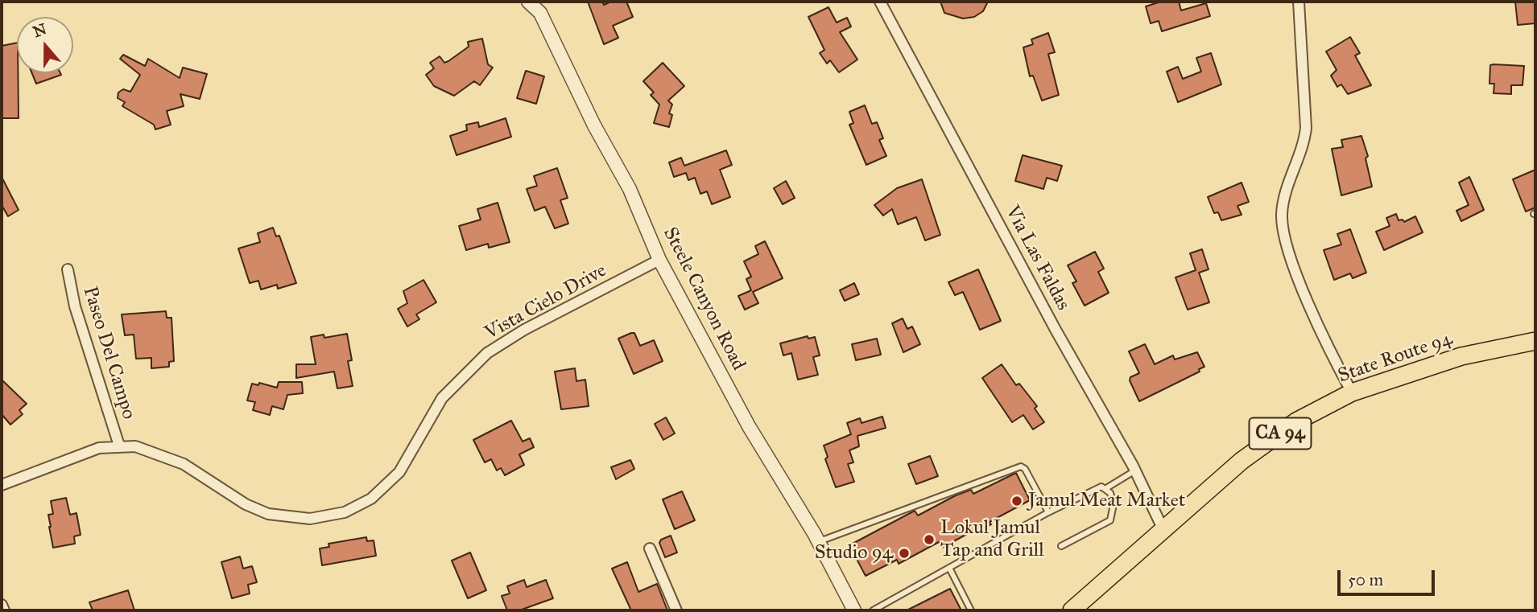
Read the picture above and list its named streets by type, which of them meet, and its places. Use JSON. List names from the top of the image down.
{
  "streets": {
    "highway": ["State Route 94", "CA 94"],
    "street": [
      "Via Las Faldas",
      "Steele Canyon Road",
      "Vista Cielo Drive",
      "Paseo Del Campo"
    ]
  },
  "crossings": [
    ["Via Las Faldas", "State Route 94"],
    ["Steele Canyon Road", "Vista Cielo Drive"],
    ["Vista Cielo Drive", "Paseo Del Campo"]
  ],
  "places": ["Jamul Meat Market", "Lokul Jamul Tap and Grill", "Studio 94"],
  "scale_bar": "50 m",
  "north": "top"
}
